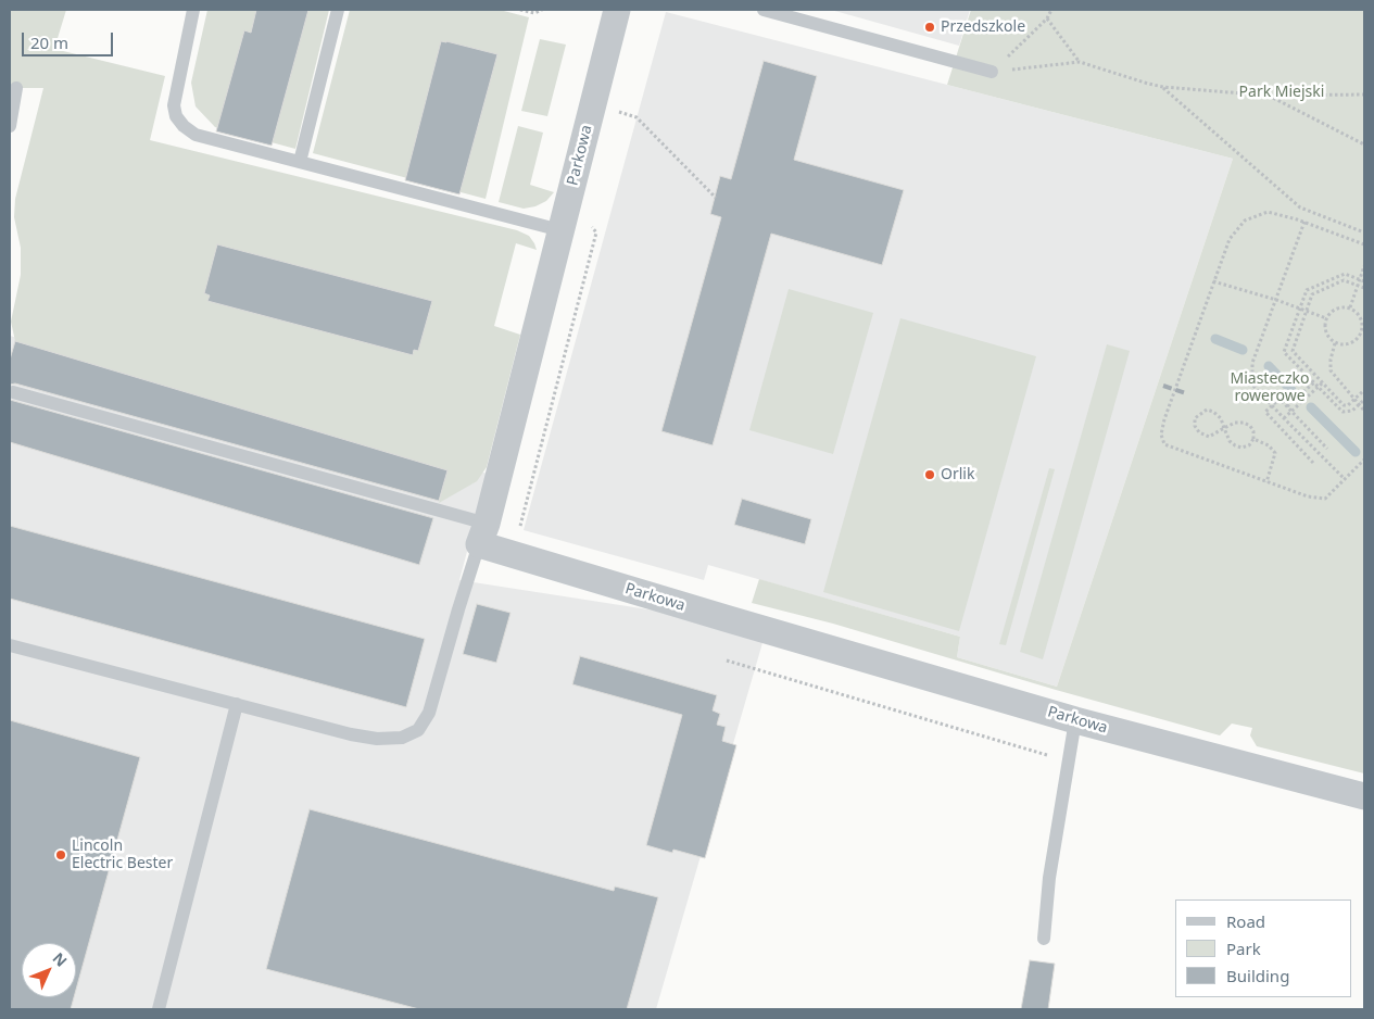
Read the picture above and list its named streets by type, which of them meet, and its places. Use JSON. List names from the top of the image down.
{
  "streets": {
    "street": ["Parkowa"]
  },
  "parks": ["Park Miejski", "Miasteczko rowerowe"],
  "places": ["Przedszkole", "Orlik", "Lincoln Electric Bester"],
  "legend": ["Road", "Park", "Building"],
  "scale_bar": "20 m",
  "north": "top right"
}
